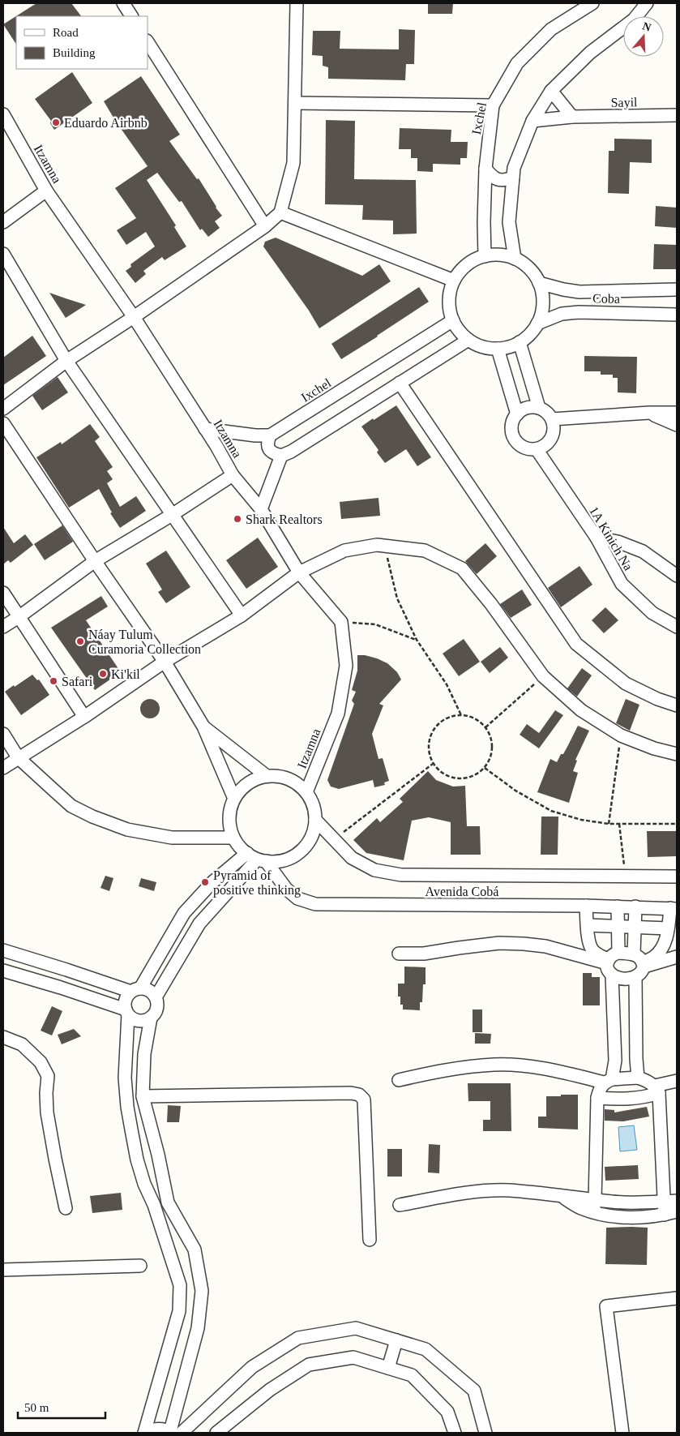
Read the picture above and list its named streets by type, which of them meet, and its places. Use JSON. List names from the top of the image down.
{
  "streets": {
    "street": [
      "Sayil",
      "Ixchel",
      "Itzamna",
      "Coba",
      "1A Kinich Na",
      "Avenida Cobá"
    ]
  },
  "crossings": [
    ["Ixchel", "Coba"],
    ["Itzamna", "Avenida Cobá"]
  ],
  "places": [
    "Eduardo Airbnb",
    "Shark Realtors",
    "Náay Tulum Curamoria Collection",
    "Ki'kil",
    "Safari",
    "Pyramid of positive thinking"
  ],
  "legend": ["Road", "Building"],
  "scale_bar": "50 m",
  "north": "top"
}
